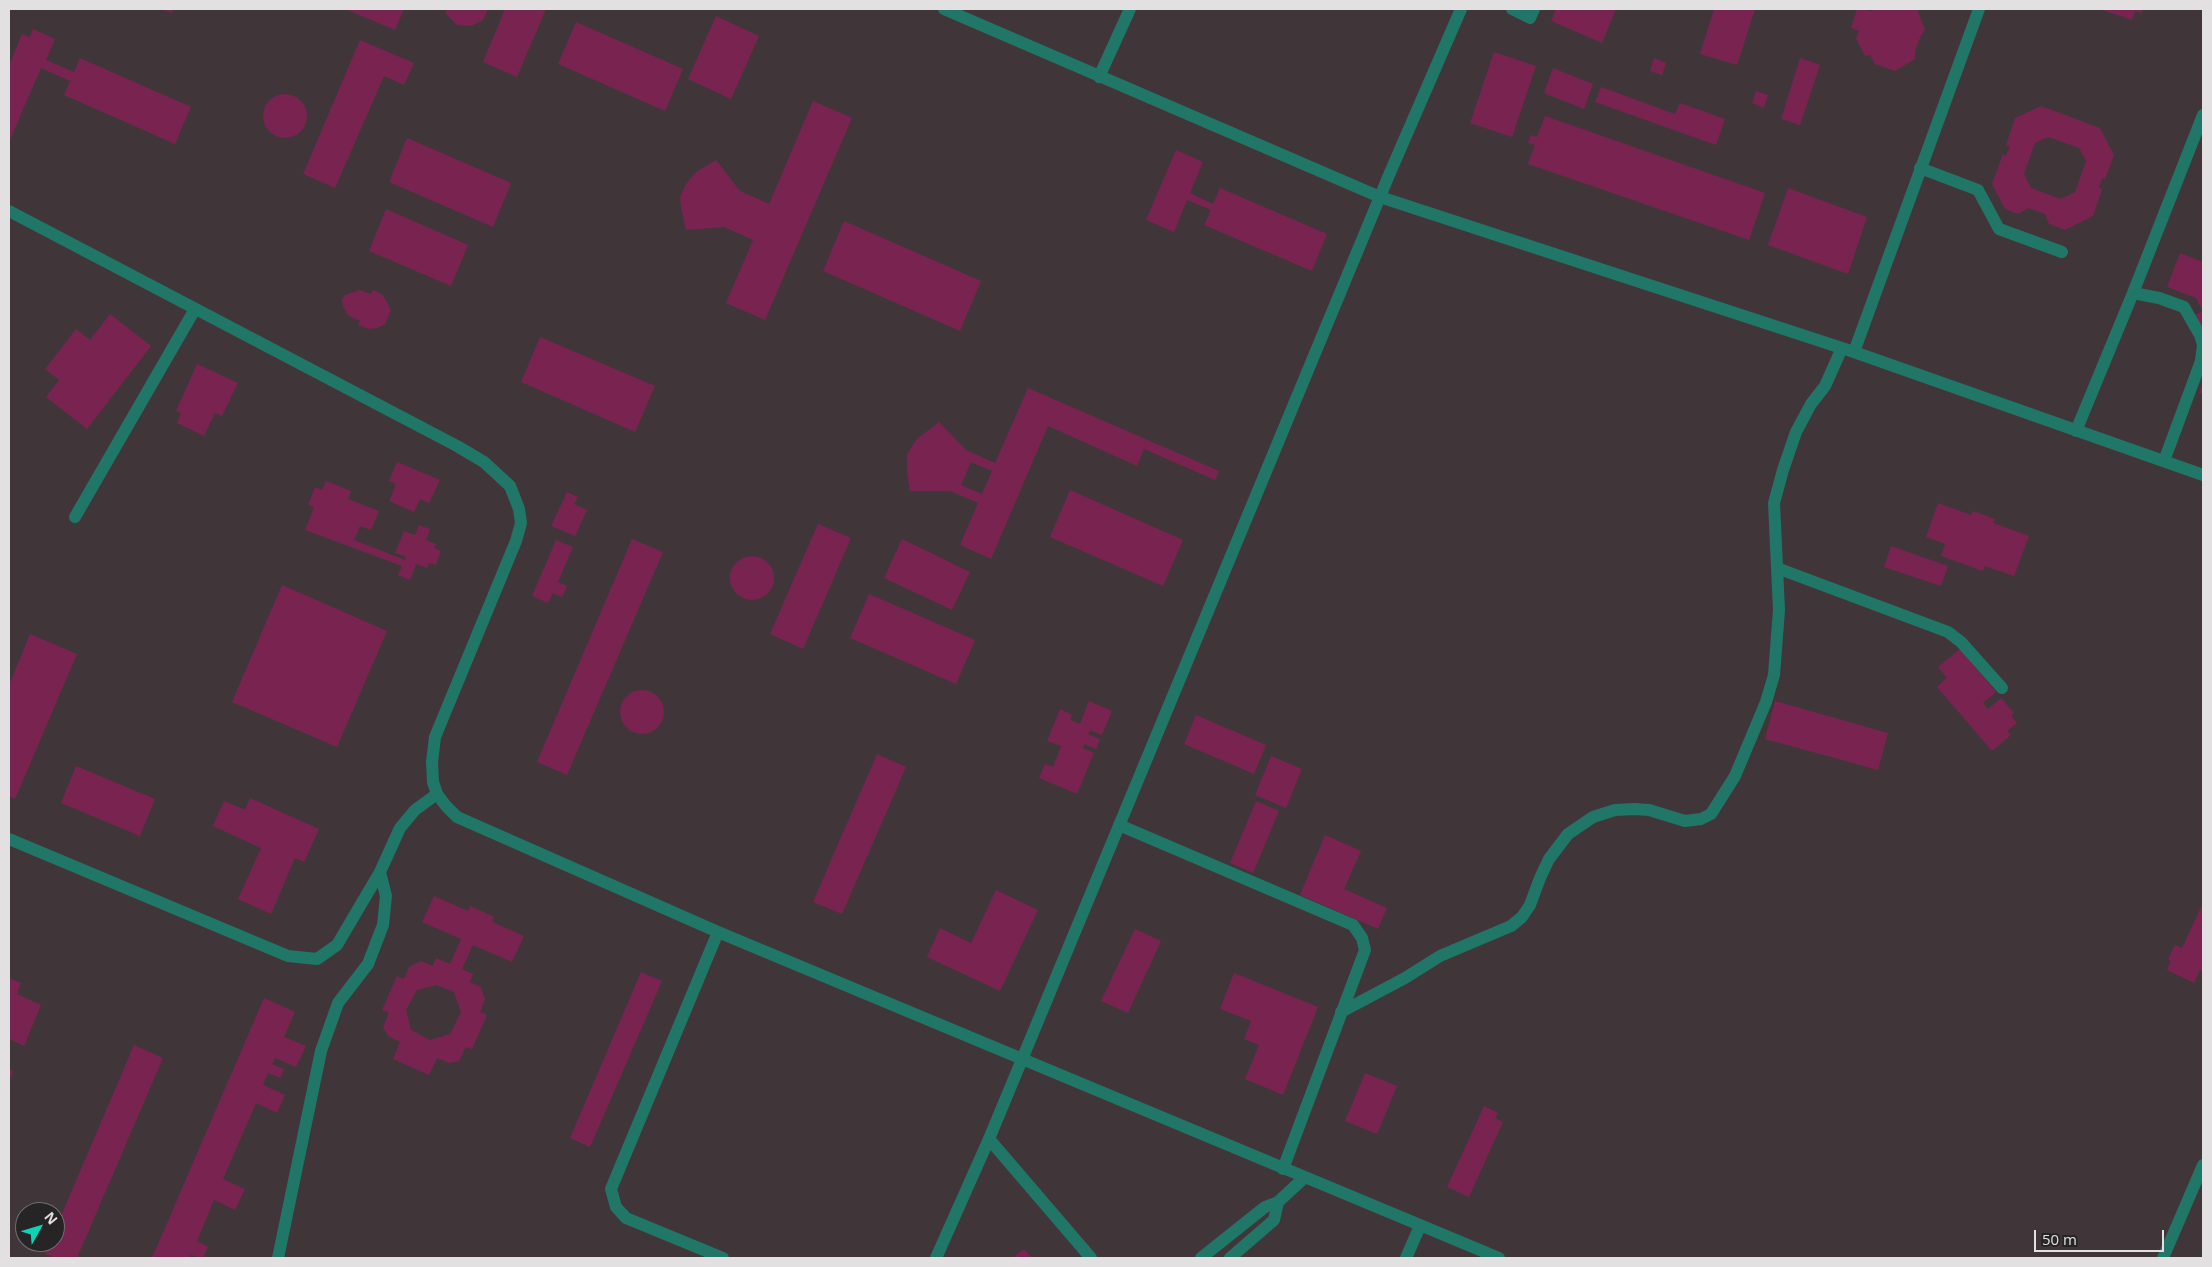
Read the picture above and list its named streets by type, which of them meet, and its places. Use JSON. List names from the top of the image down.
{
  "scale_bar": "50 m",
  "north": "top right"
}
